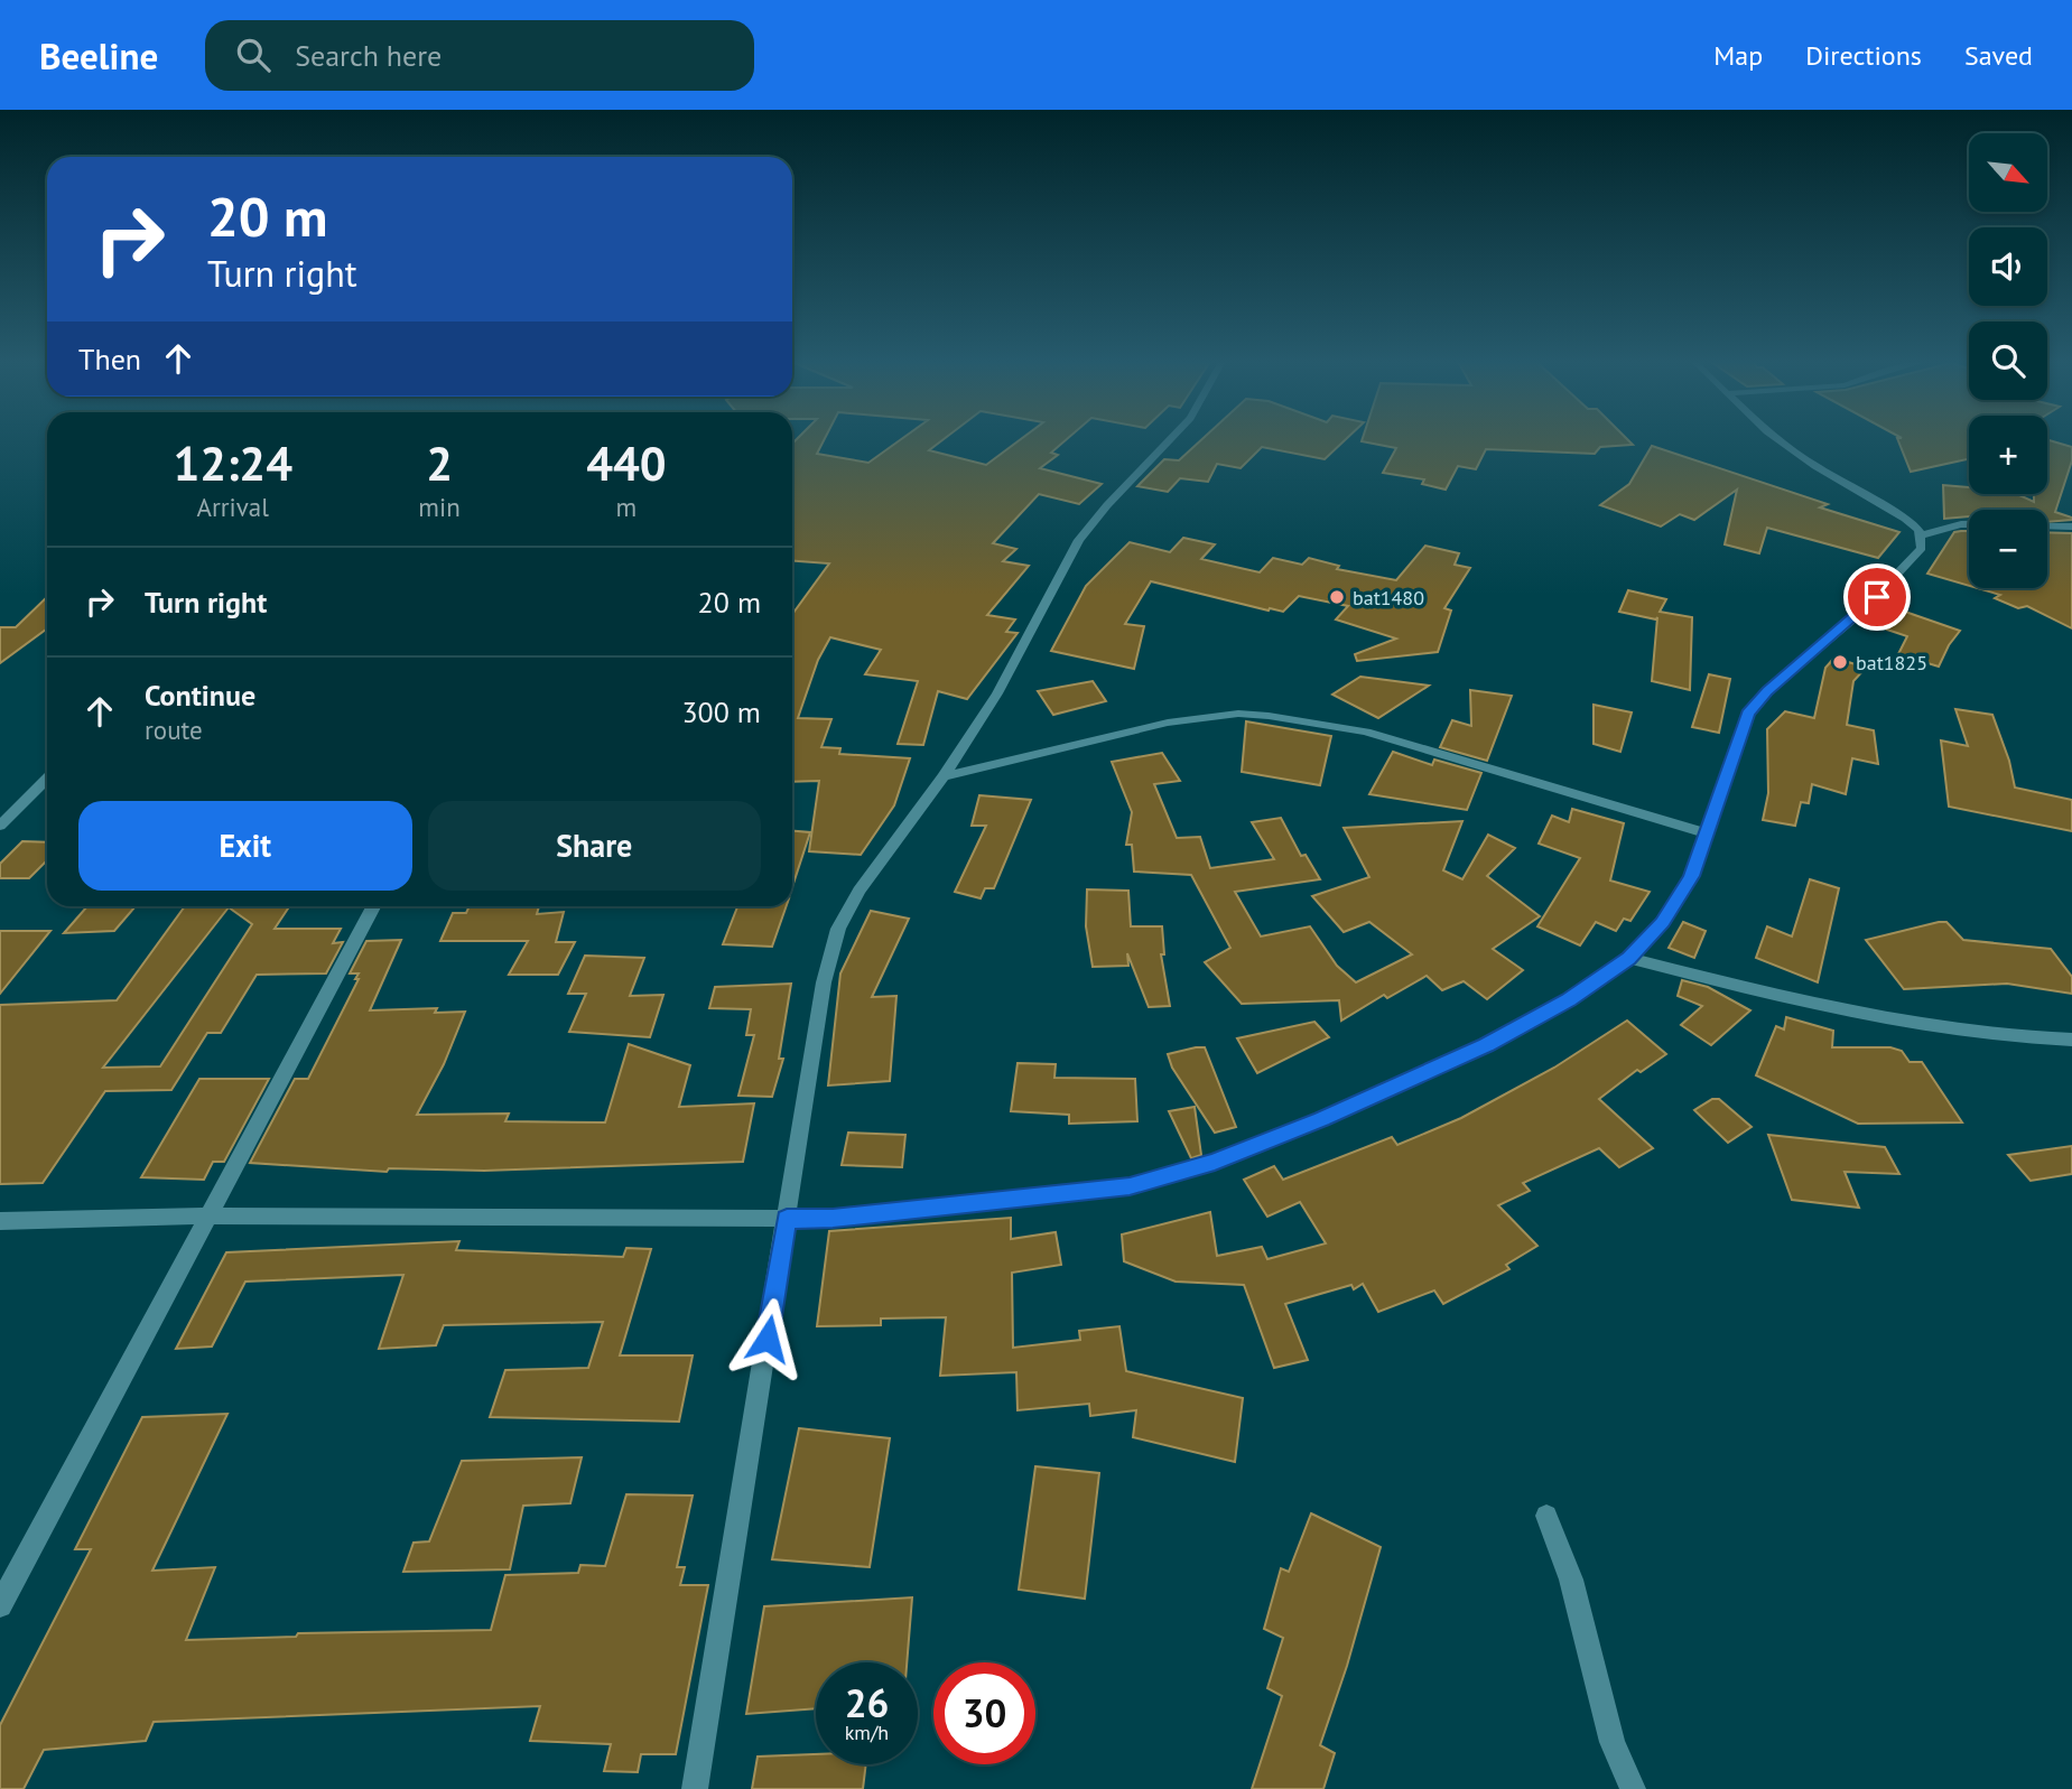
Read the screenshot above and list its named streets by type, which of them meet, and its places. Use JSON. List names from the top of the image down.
{
  "places": ["bat1480", "bat1825"],
  "north": "bottom right",
  "page": {
    "header": "Beeline",
    "search": "Search here",
    "nav": ["Map", "Directions", "Saved"],
    "map_buttons": ["+", "−"],
    "turn": ["20 m", "Turn right"],
    "then": "Then",
    "eta": [
      "12:24",
      "Arrival",
      "2",
      "min",
      "440",
      "m"
    ],
    "list": [
      {
        "name": "Turn right",
        "value": "20 m"
      },
      {
        "name": "Continue",
        "note": "route",
        "value": "300 m"
      }
    ],
    "buttons": ["Exit", "Share"],
    "speed": "26 km/h",
    "limit": "30"
  }
}
